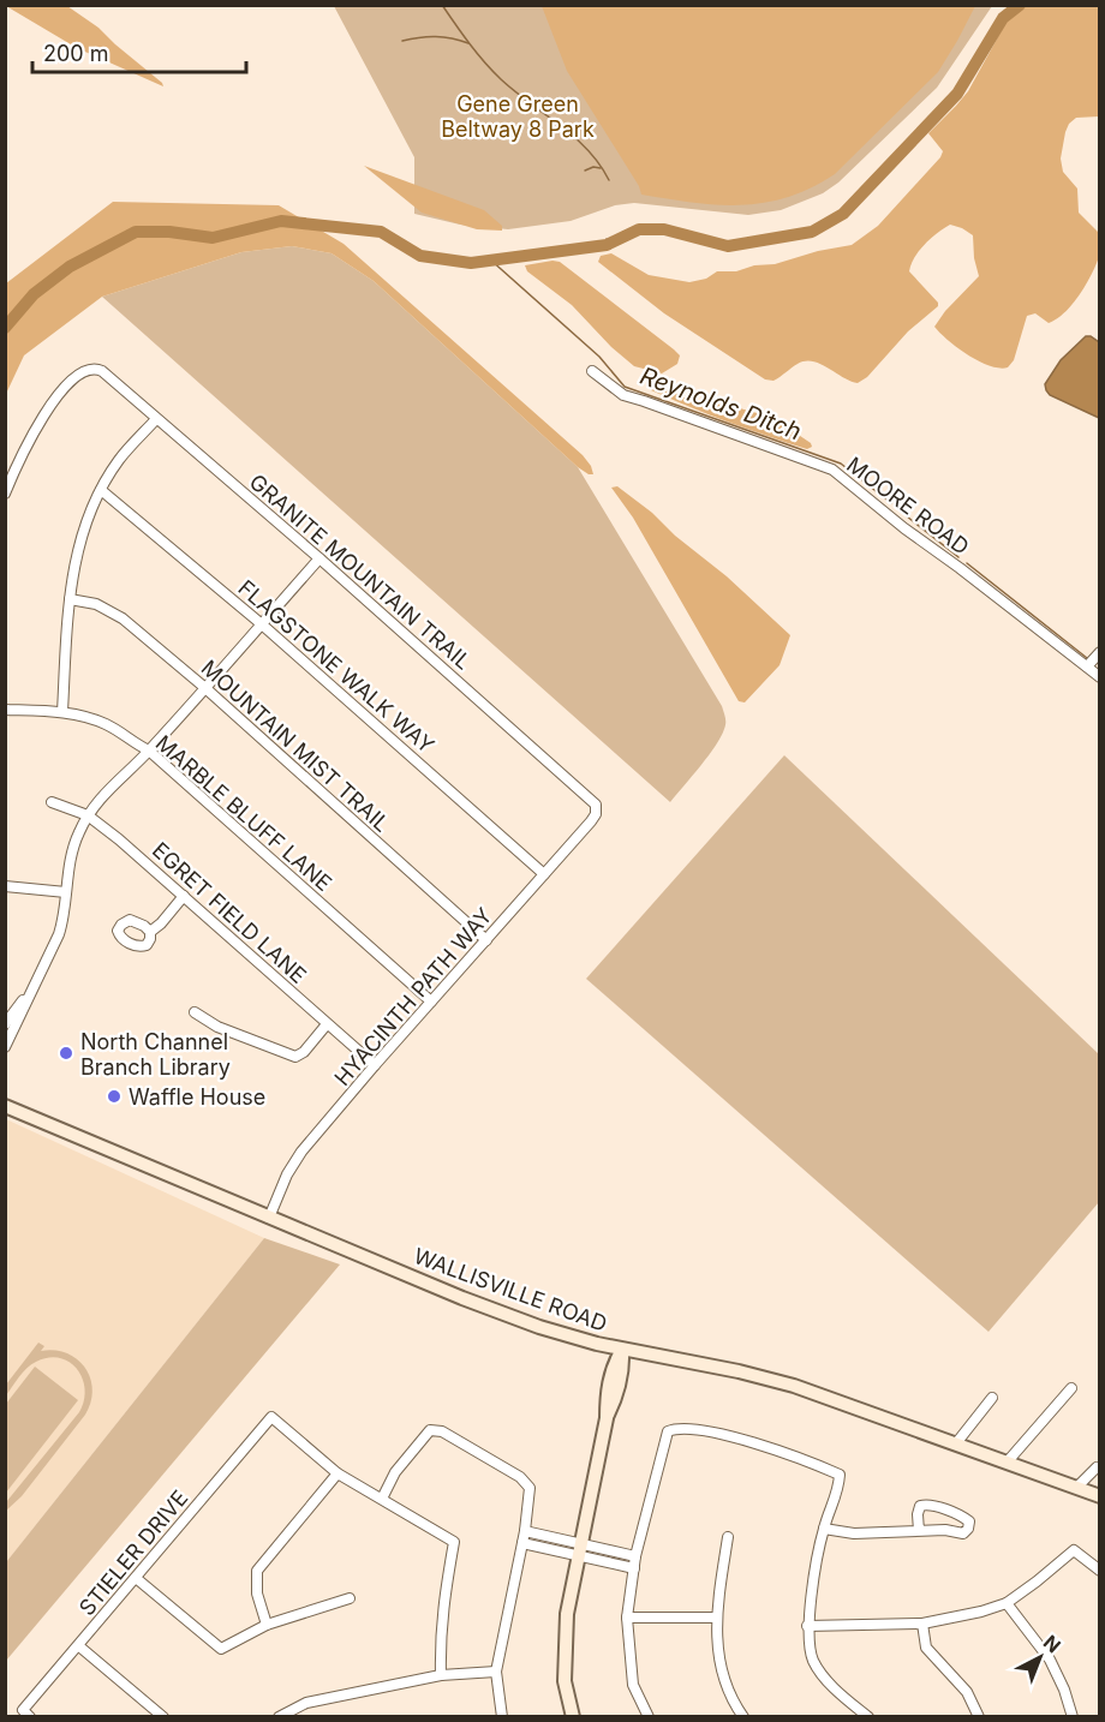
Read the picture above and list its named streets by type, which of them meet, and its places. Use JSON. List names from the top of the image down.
{
  "streets": {
    "main road": ["WALLISVILLE ROAD"],
    "street": [
      "MOORE ROAD",
      "GRANITE MOUNTAIN TRAIL",
      "FLAGSTONE WALK WAY",
      "MOUNTAIN MIST TRAIL",
      "MARBLE BLUFF LANE",
      "EGRET FIELD LANE",
      "HYACINTH PATH WAY",
      "STIELER DRIVE"
    ]
  },
  "crossings": [
    ["GRANITE MOUNTAIN TRAIL", "HYACINTH PATH WAY"],
    ["FLAGSTONE WALK WAY", "HYACINTH PATH WAY"],
    ["MOUNTAIN MIST TRAIL", "HYACINTH PATH WAY"],
    ["MARBLE BLUFF LANE", "HYACINTH PATH WAY"],
    ["EGRET FIELD LANE", "HYACINTH PATH WAY"],
    ["HYACINTH PATH WAY", "WALLISVILLE ROAD"]
  ],
  "water": ["Reynolds Ditch"],
  "parks": ["Gene Green Beltway 8 Park"],
  "places": ["North Channel Branch Library", "Waffle House"],
  "scale_bar": "200 m",
  "north": "top right"
}
